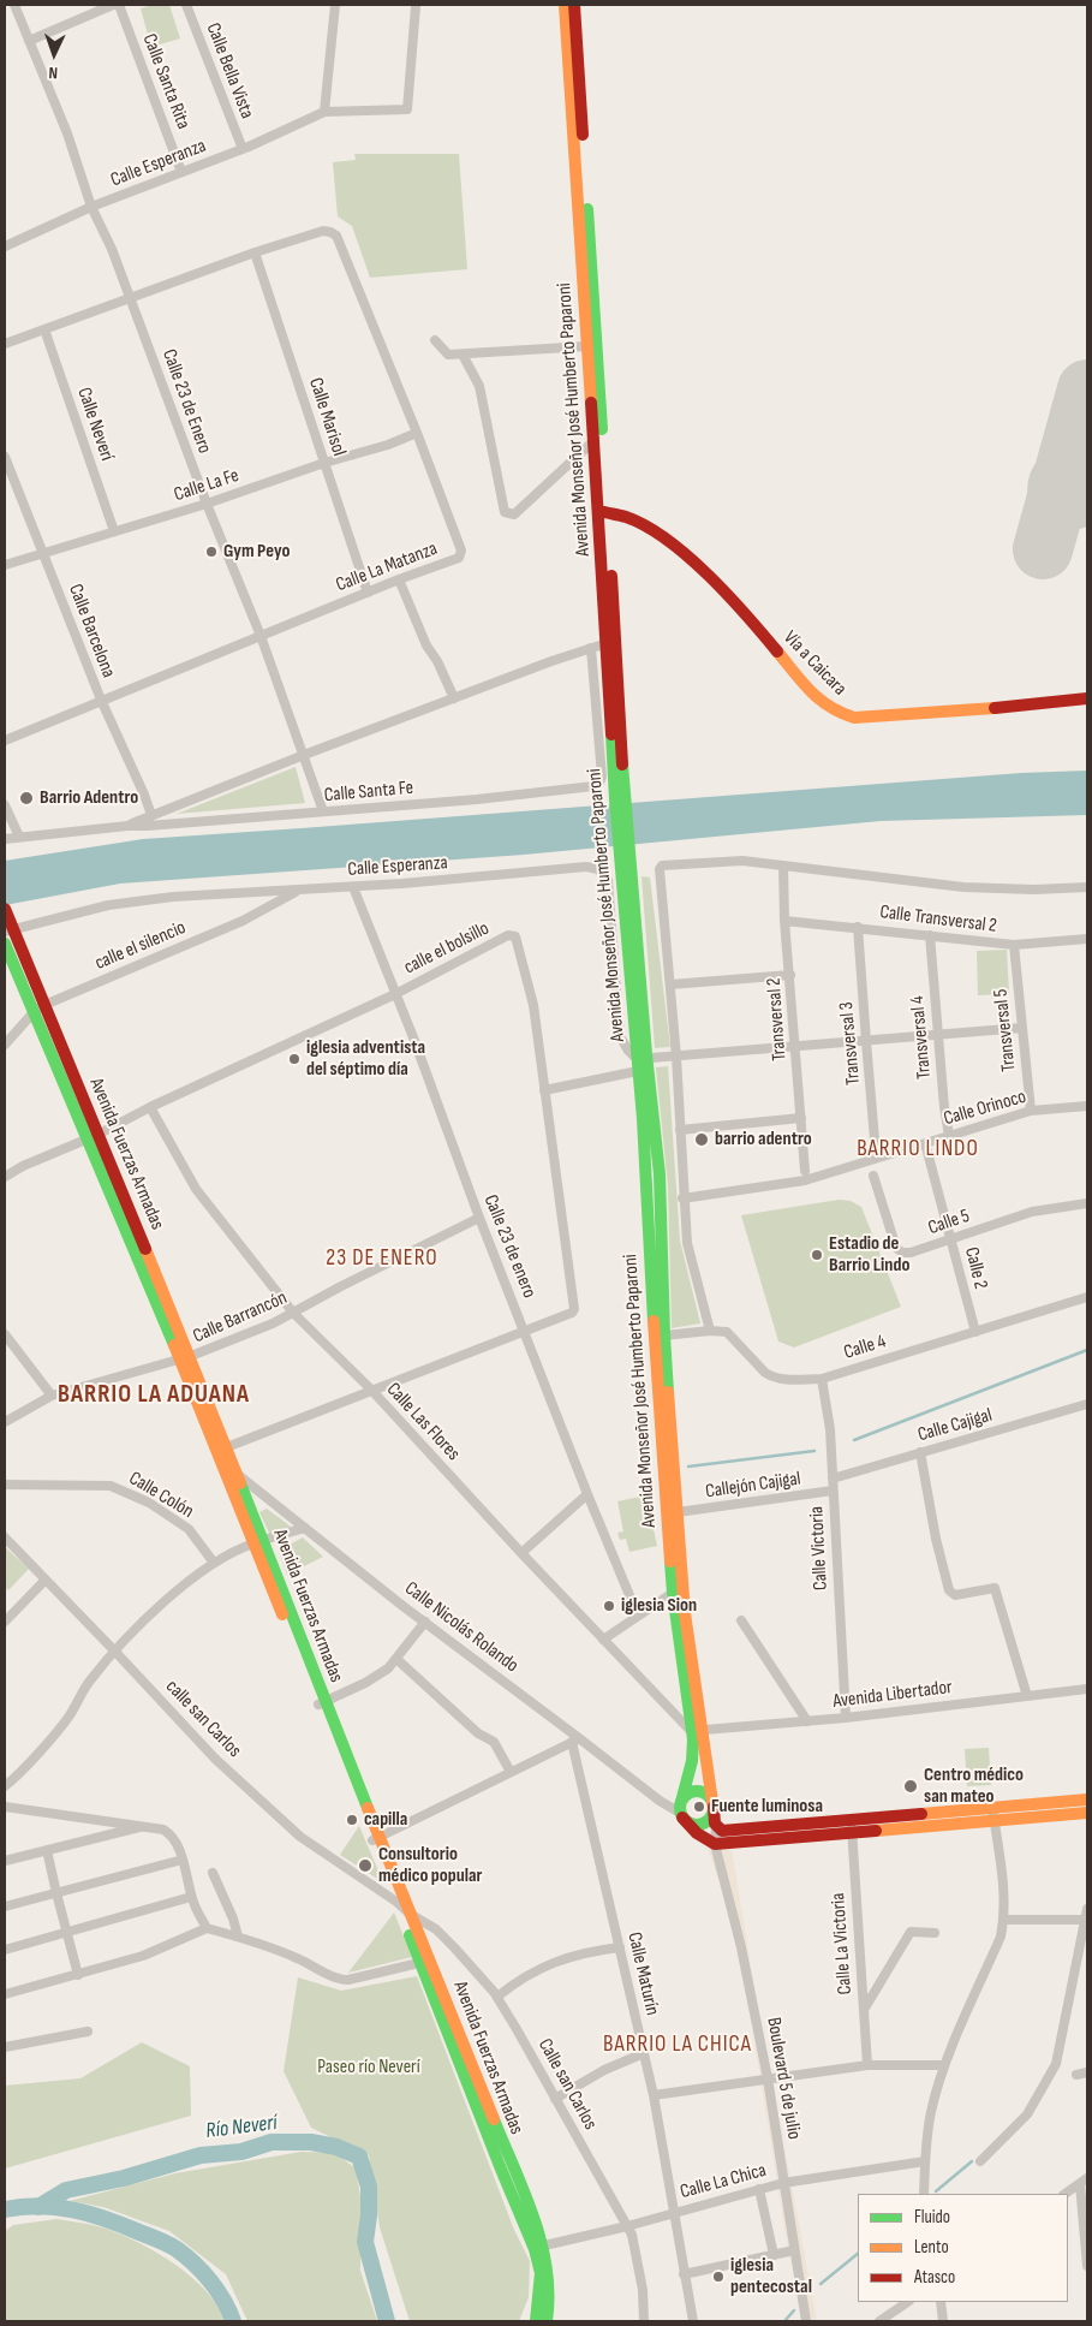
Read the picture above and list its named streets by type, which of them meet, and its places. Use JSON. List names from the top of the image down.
{
  "streets": {
    "street": [
      "Calle Bella Vista",
      "Calle Santa Rita",
      "Calle Esperanza",
      "Calle 23 de Enero",
      "Calle Marisol",
      "Avenida Monseñor José Humberto Paparoni",
      "Calle Neverí",
      "Calle La Fe",
      "Calle La Matanza",
      "Calle Barcelona",
      "Vía a Caicara",
      "Calle Santa Fe",
      "Calle Transversal 2",
      "calle el silencio",
      "calle el bolsillo",
      "Transversal 2",
      "Transversal 5",
      "Transversal 4",
      "Transversal 3",
      "Calle Orinoco",
      "Avenida Fuerzas Armadas",
      "Calle 5",
      "Calle 23 de enero",
      "Calle 2",
      "Calle Barrancón",
      "Calle 4",
      "Calle Las Flores",
      "Calle Cajigal",
      "Callejón Cajigal",
      "Calle Colón",
      "Calle Victoria",
      "Calle Nicolás Rolando",
      "Avenida Libertador",
      "calle san Carlos",
      "Calle La Victoria",
      "Calle Maturín",
      "Boulevard 5 de julio",
      "Calle san Carlos",
      "Calle La Chica"
    ]
  },
  "crossings": [
    ["Calle Bella Vista", "Calle Esperanza"],
    ["Calle Santa Rita", "Calle Esperanza"],
    ["Calle Esperanza", "Calle 23 de Enero"],
    ["Calle Esperanza", "Avenida Monseñor José Humberto Paparoni"],
    ["Calle Esperanza", "calle el silencio"],
    ["Calle Esperanza", "Avenida Fuerzas Armadas"],
    ["Calle Esperanza", "Calle 23 de enero"],
    ["Calle 23 de Enero", "Calle La Fe"],
    ["Calle 23 de Enero", "Calle La Matanza"],
    ["Calle 23 de Enero", "Calle Santa Fe"],
    ["Calle Marisol", "Calle La Fe"],
    ["Calle Marisol", "Calle La Matanza"],
    ["Avenida Monseñor José Humberto Paparoni", "Vía a Caicara"],
    ["Avenida Monseñor José Humberto Paparoni", "Calle Las Flores"],
    ["Avenida Monseñor José Humberto Paparoni", "Callejón Cajigal"],
    ["Avenida Monseñor José Humberto Paparoni", "Calle Nicolás Rolando"],
    ["Avenida Monseñor José Humberto Paparoni", "Avenida Libertador"],
    ["Avenida Monseñor José Humberto Paparoni", "Boulevard 5 de julio"],
    ["Calle Neverí", "Calle La Fe"],
    ["Calle La Fe", "Calle La Matanza"],
    ["Calle La Fe", "Calle Barcelona"],
    ["Calle La Matanza", "Calle Barcelona"],
    ["Calle Transversal 2", "Transversal 2"],
    ["Calle Transversal 2", "Transversal 5"],
    ["Calle Transversal 2", "Transversal 4"],
    ["Calle Transversal 2", "Transversal 3"],
    ["calle el silencio", "Avenida Fuerzas Armadas"],
    ["calle el bolsillo", "Avenida Fuerzas Armadas"],
    ["calle el bolsillo", "Calle 23 de enero"],
    ["calle el bolsillo", "Calle Las Flores"],
    ["Transversal 5", "Calle Orinoco"],
    ["Transversal 4", "Calle Orinoco"],
    ["Transversal 3", "Calle Orinoco"],
    ["Calle Orinoco", "Calle 2"],
    ["Avenida Fuerzas Armadas", "Calle Barrancón"],
    ["Avenida Fuerzas Armadas", "Calle Nicolás Rolando"],
    ["Avenida Fuerzas Armadas", "calle san Carlos"],
    ["Avenida Fuerzas Armadas", "Calle san Carlos"],
    ["Avenida Fuerzas Armadas", "Calle La Chica"],
    ["Calle 5", "Calle 2"],
    ["Calle 23 de enero", "Calle Barrancón"],
    ["Calle 2", "Calle 4"],
    ["Calle Barrancón", "Calle Las Flores"],
    ["Calle 4", "Calle Victoria"],
    ["Calle Las Flores", "Avenida Libertador"],
    ["Calle Cajigal", "Calle Victoria"],
    ["Callejón Cajigal", "Calle Victoria"],
    ["Calle Victoria", "Avenida Libertador"],
    ["Calle Nicolás Rolando", "Calle Maturín"],
    ["calle san Carlos", "Calle san Carlos"],
    ["Calle Maturín", "Calle La Chica"],
    ["Boulevard 5 de julio", "Calle La Chica"],
    ["Calle san Carlos", "Calle La Chica"]
  ],
  "districts": [
    "BARRIO LINDO",
    "23 DE ENERO",
    "BARRIO LA ADUANA",
    "BARRIO LA CHICA"
  ],
  "water": ["Río Neverí"],
  "parks": ["Paseo río Neverí"],
  "places": [
    "Gym Peyo",
    "Barrio Adentro",
    "iglesia adventista del séptimo día",
    "barrio adentro",
    "Estadio de Barrio Lindo",
    "iglesia Sion",
    "Centro médico san mateo",
    "Fuente luminosa",
    "capilla",
    "Consultorio médico popular",
    "iglesia pentecostal"
  ],
  "legend": ["Fluido", "Lento", "Atasco"],
  "north": "bottom"
}
